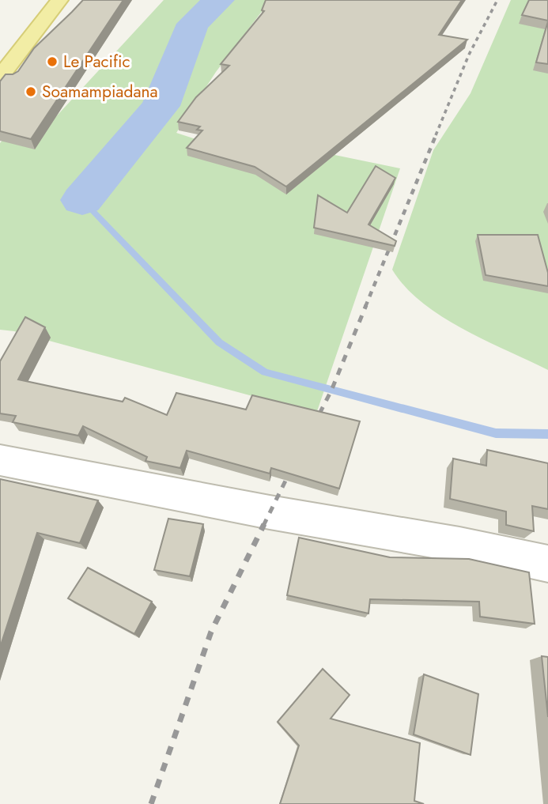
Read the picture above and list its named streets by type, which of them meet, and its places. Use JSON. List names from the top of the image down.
{
  "places": ["Le Pacific", "Soamampiadana"]
}
